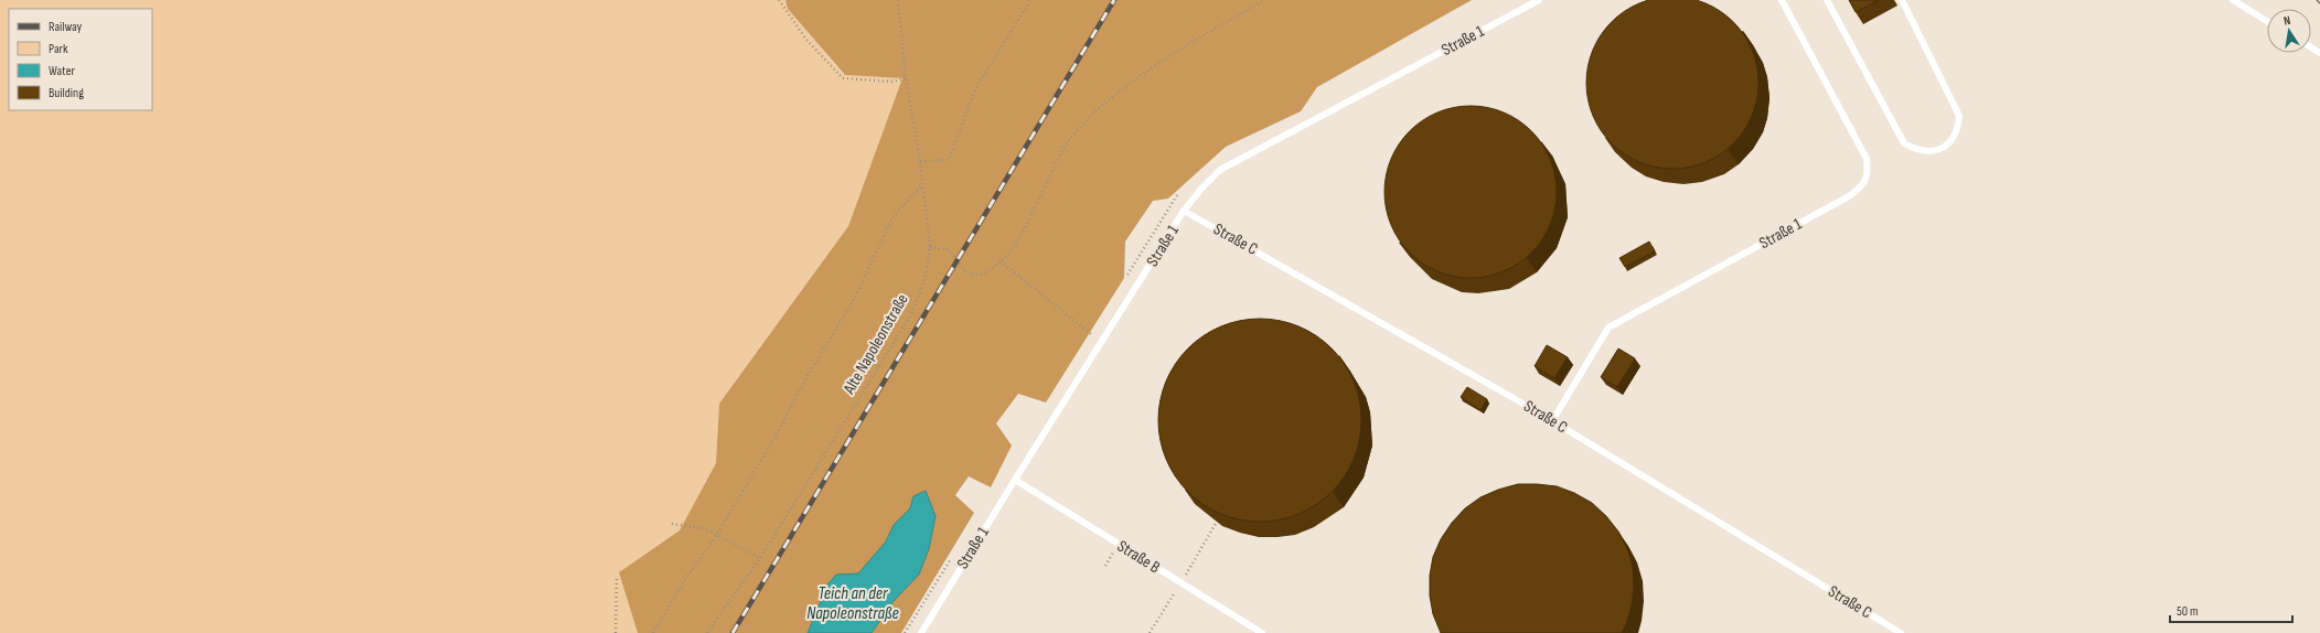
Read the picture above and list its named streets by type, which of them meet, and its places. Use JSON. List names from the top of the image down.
{
  "streets": {
    "lane": ["Straße 1", "Straße C", "Straße B"],
    "path": ["Alte Napoleonstraße"]
  },
  "crossings": [
    ["Straße 1", "Straße C"],
    ["Straße 1", "Straße B"]
  ],
  "water": ["Teich an der Napoleonstraße"],
  "legend": [
    "Railway",
    "Park",
    "Water",
    "Building"
  ],
  "scale_bar": "50 m",
  "north": "top"
}
